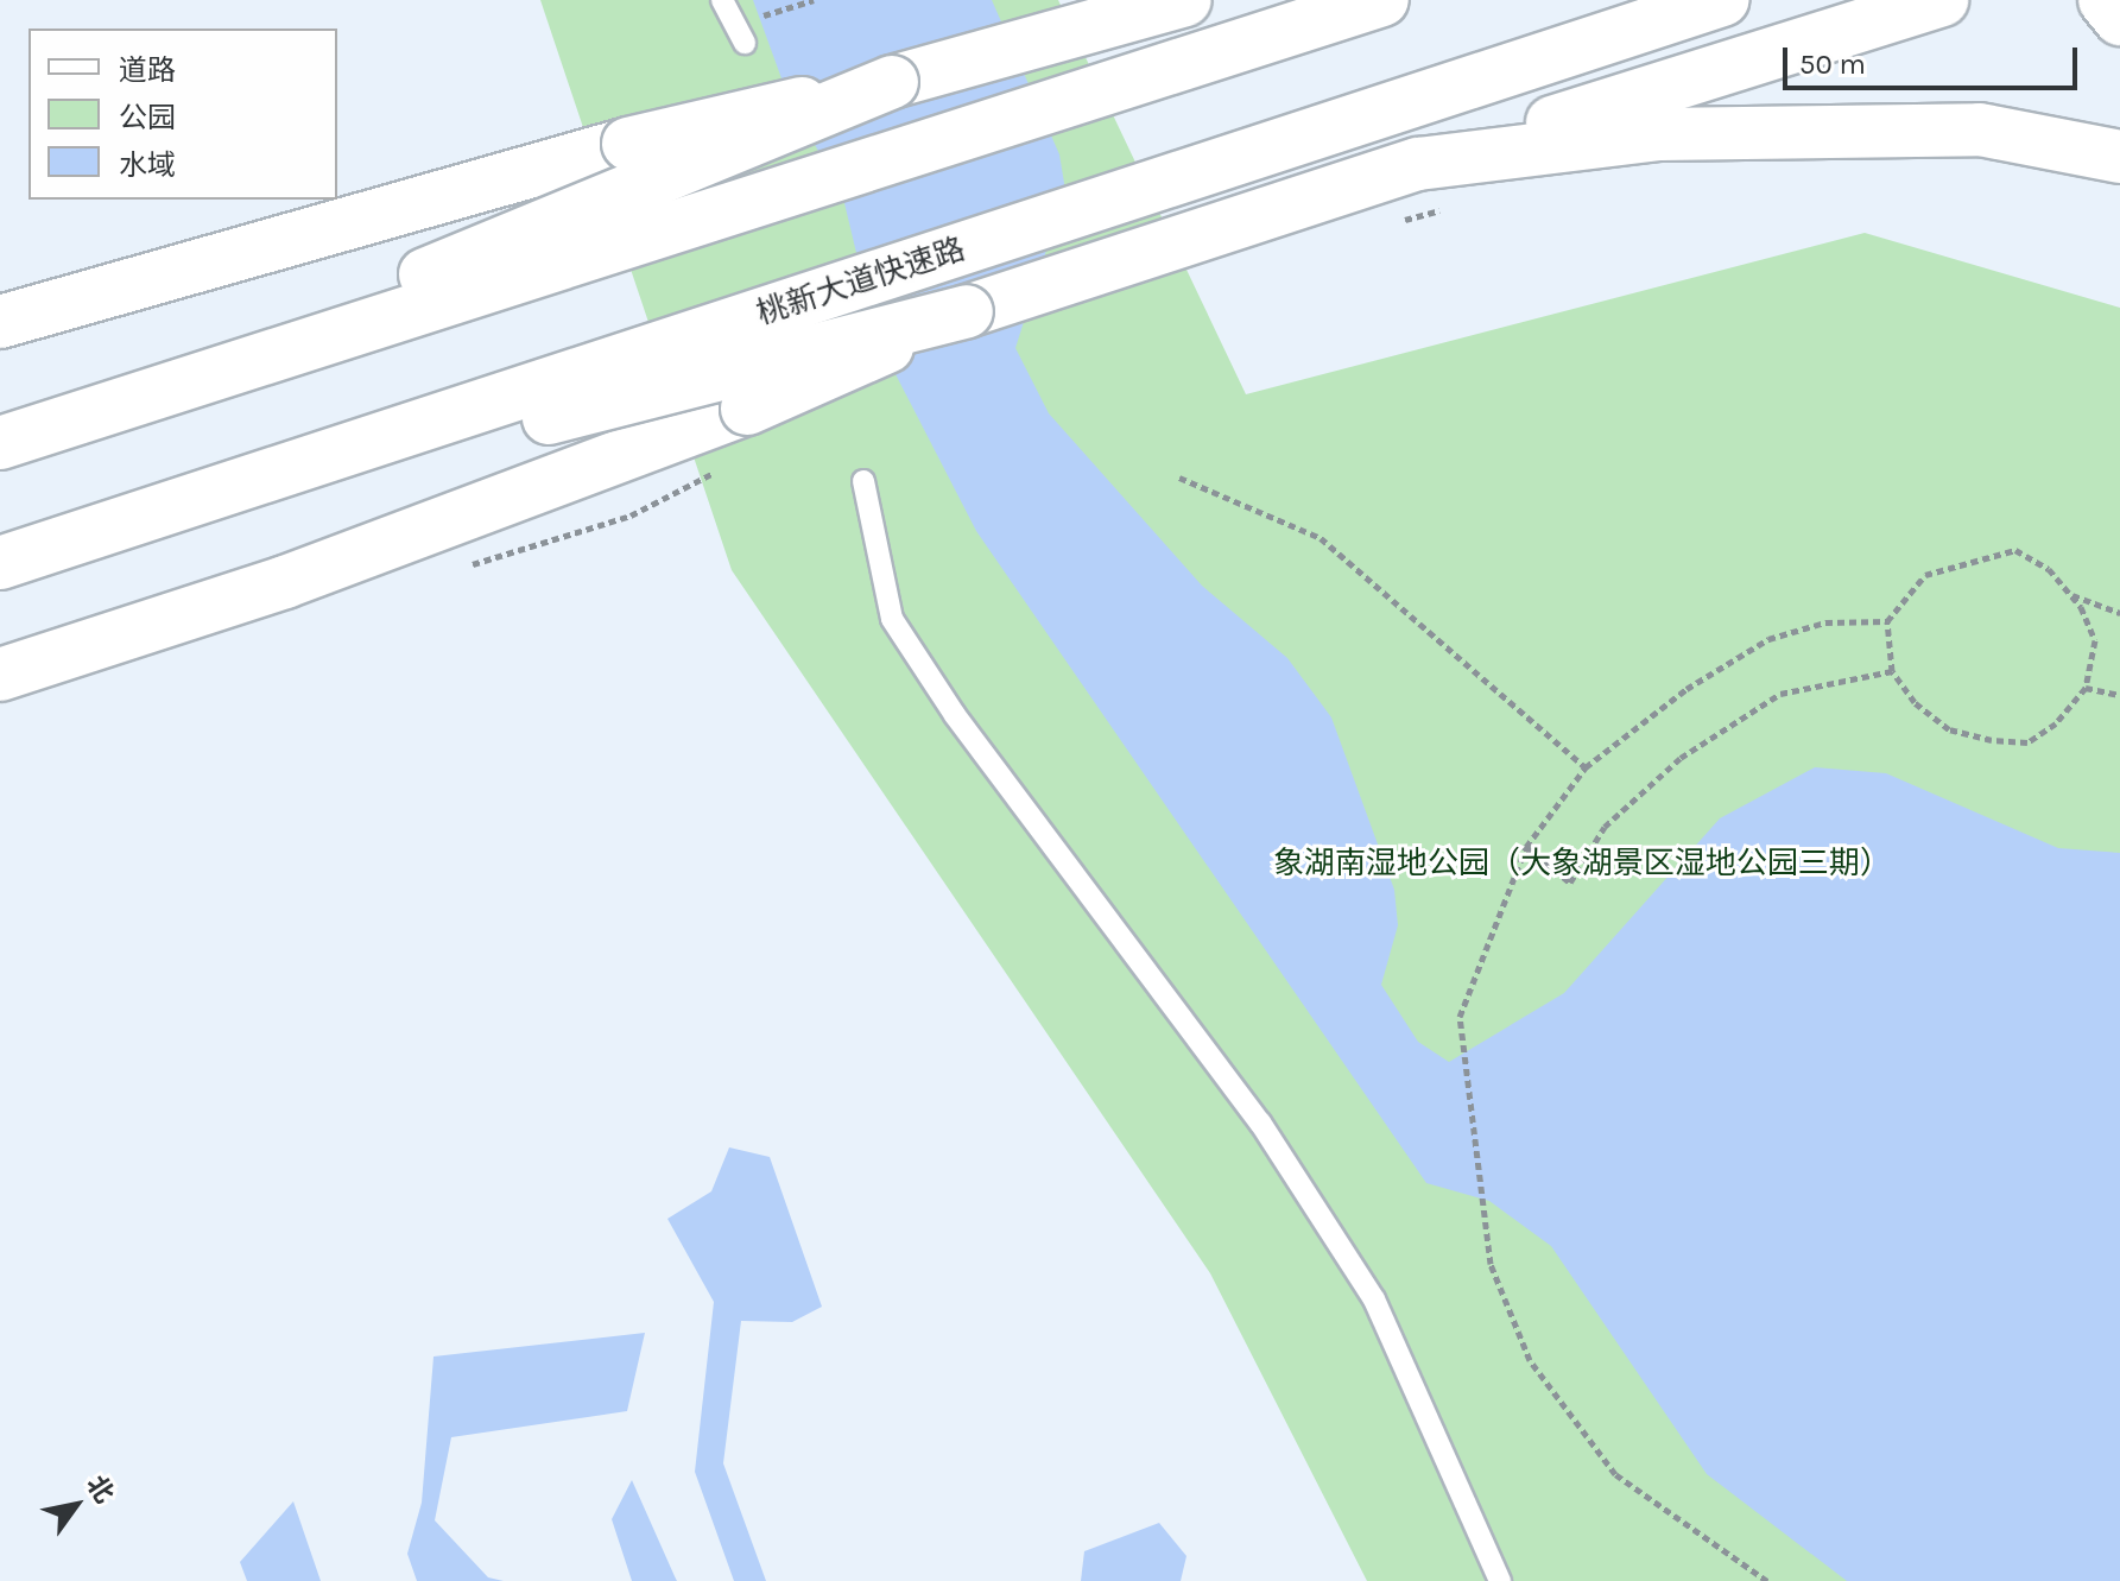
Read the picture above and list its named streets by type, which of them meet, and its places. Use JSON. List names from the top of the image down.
{
  "streets": {
    "main road": ["桃新大道快速路"]
  },
  "parks": ["象湖南湿地公园（大象湖景区湿地公园三期）"],
  "legend": ["道路", "公园", "水域"],
  "scale_bar": "50 m",
  "north": "top right"
}
